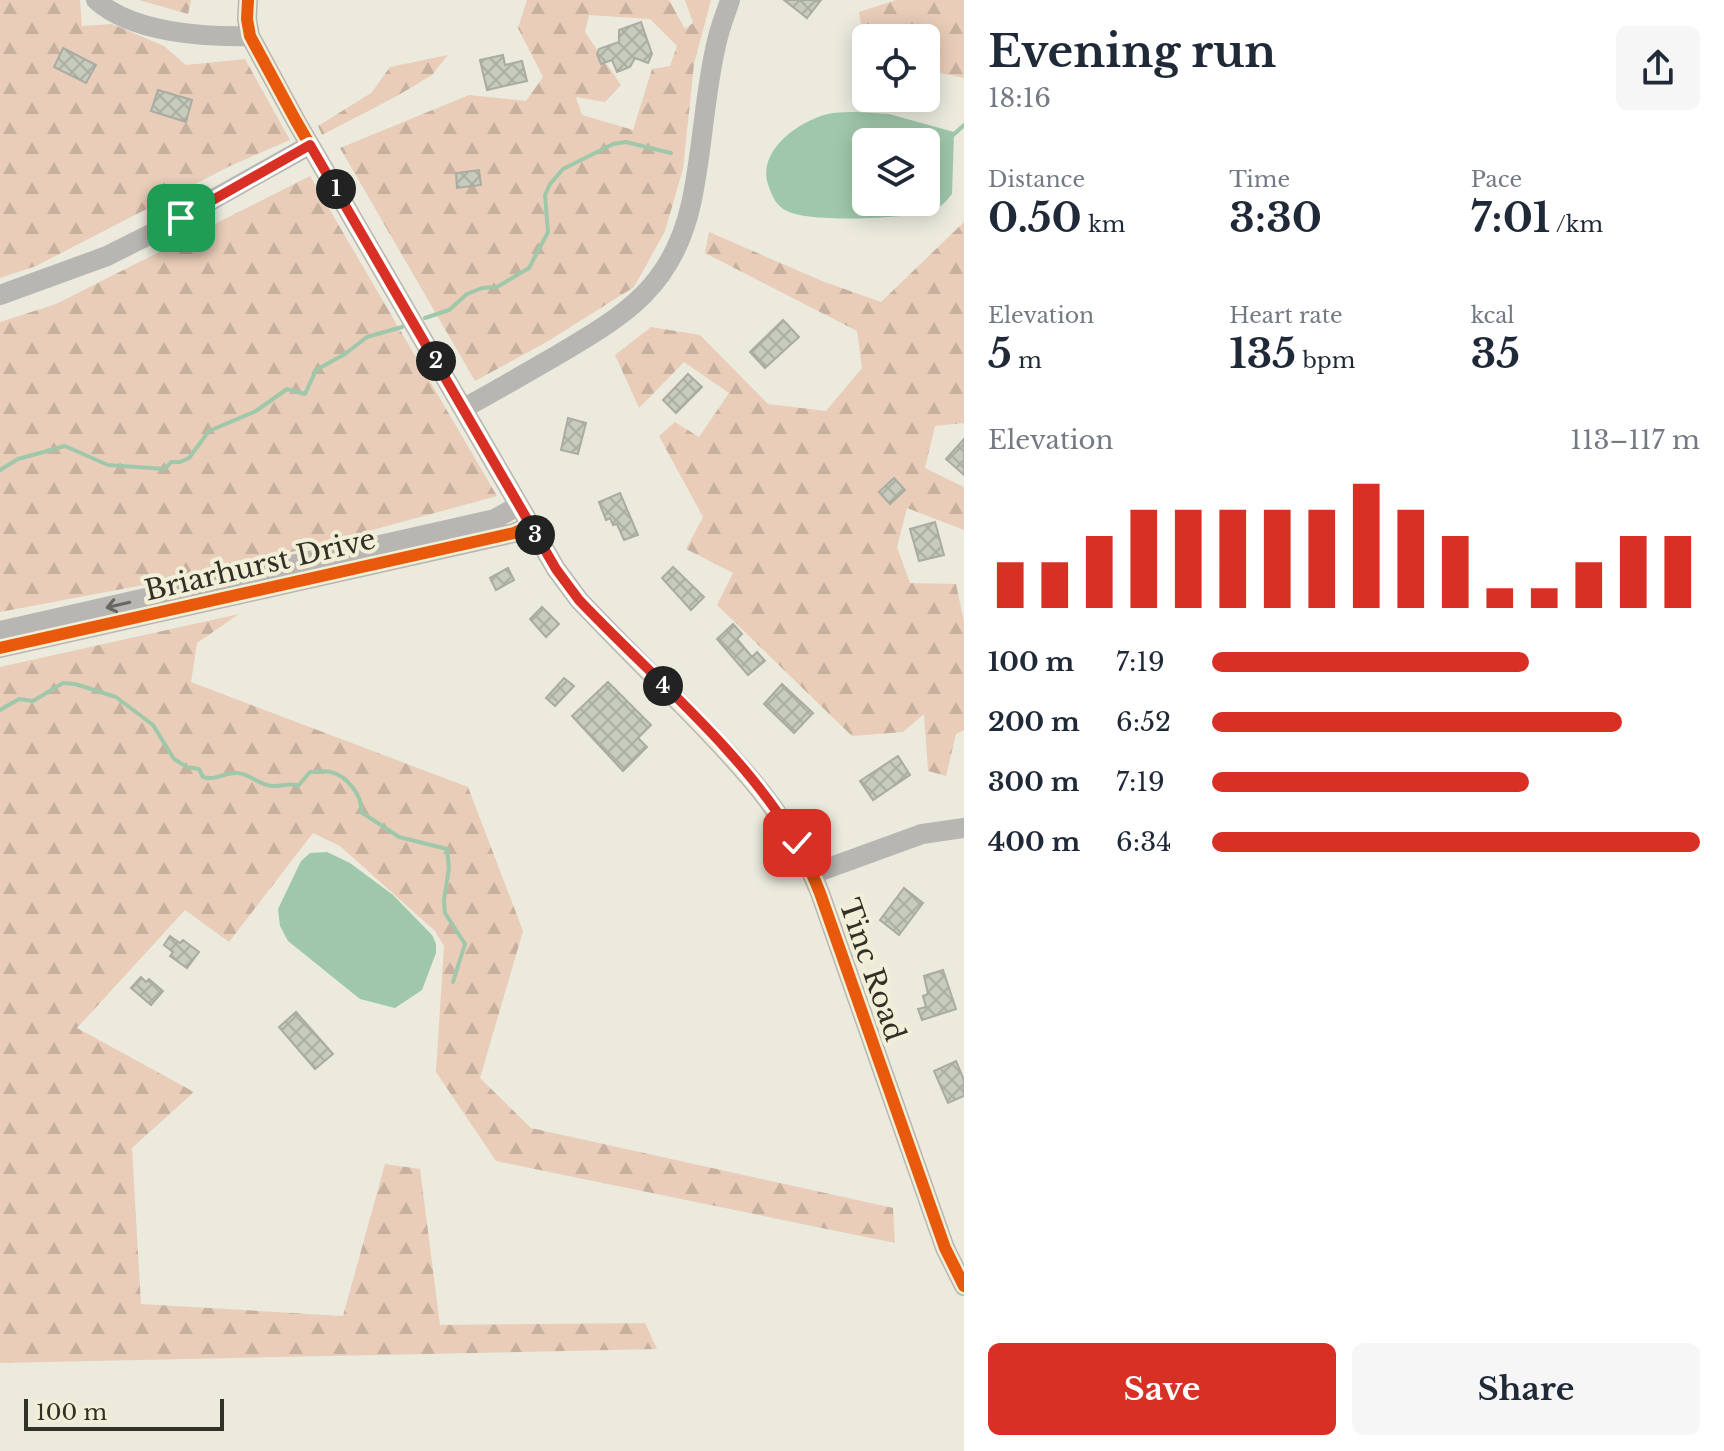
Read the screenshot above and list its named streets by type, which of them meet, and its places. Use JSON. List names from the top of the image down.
{
  "streets": {
    "street": ["Briarhurst Drive", "Tinc Road"]
  },
  "crossings": [
    ["Briarhurst Drive", "Tinc Road"]
  ],
  "scale_bar": "100 m",
  "page": {
    "heading": ["Evening run", "18:16"],
    "stats": [
      ["Distance", "0.50 km"],
      ["Time", "3:30"],
      ["Pace", "7:01 /km"],
      ["Elevation", "5 m"],
      ["Heart rate", "135 bpm"],
      ["kcal", "35"]
    ],
    "pins": [
      "1",
      "2",
      "3",
      "4"
    ],
    "chart": ["Elevation", "113–117 m"],
    "list": [
      {
        "name": "100 m",
        "note": "7:19"
      },
      {
        "name": "200 m",
        "note": "6:52"
      },
      {
        "name": "300 m",
        "note": "7:19"
      },
      {
        "name": "400 m",
        "note": "6:34"
      }
    ],
    "buttons": ["Save", "Share"],
    "scale": "100 m"
  }
}
